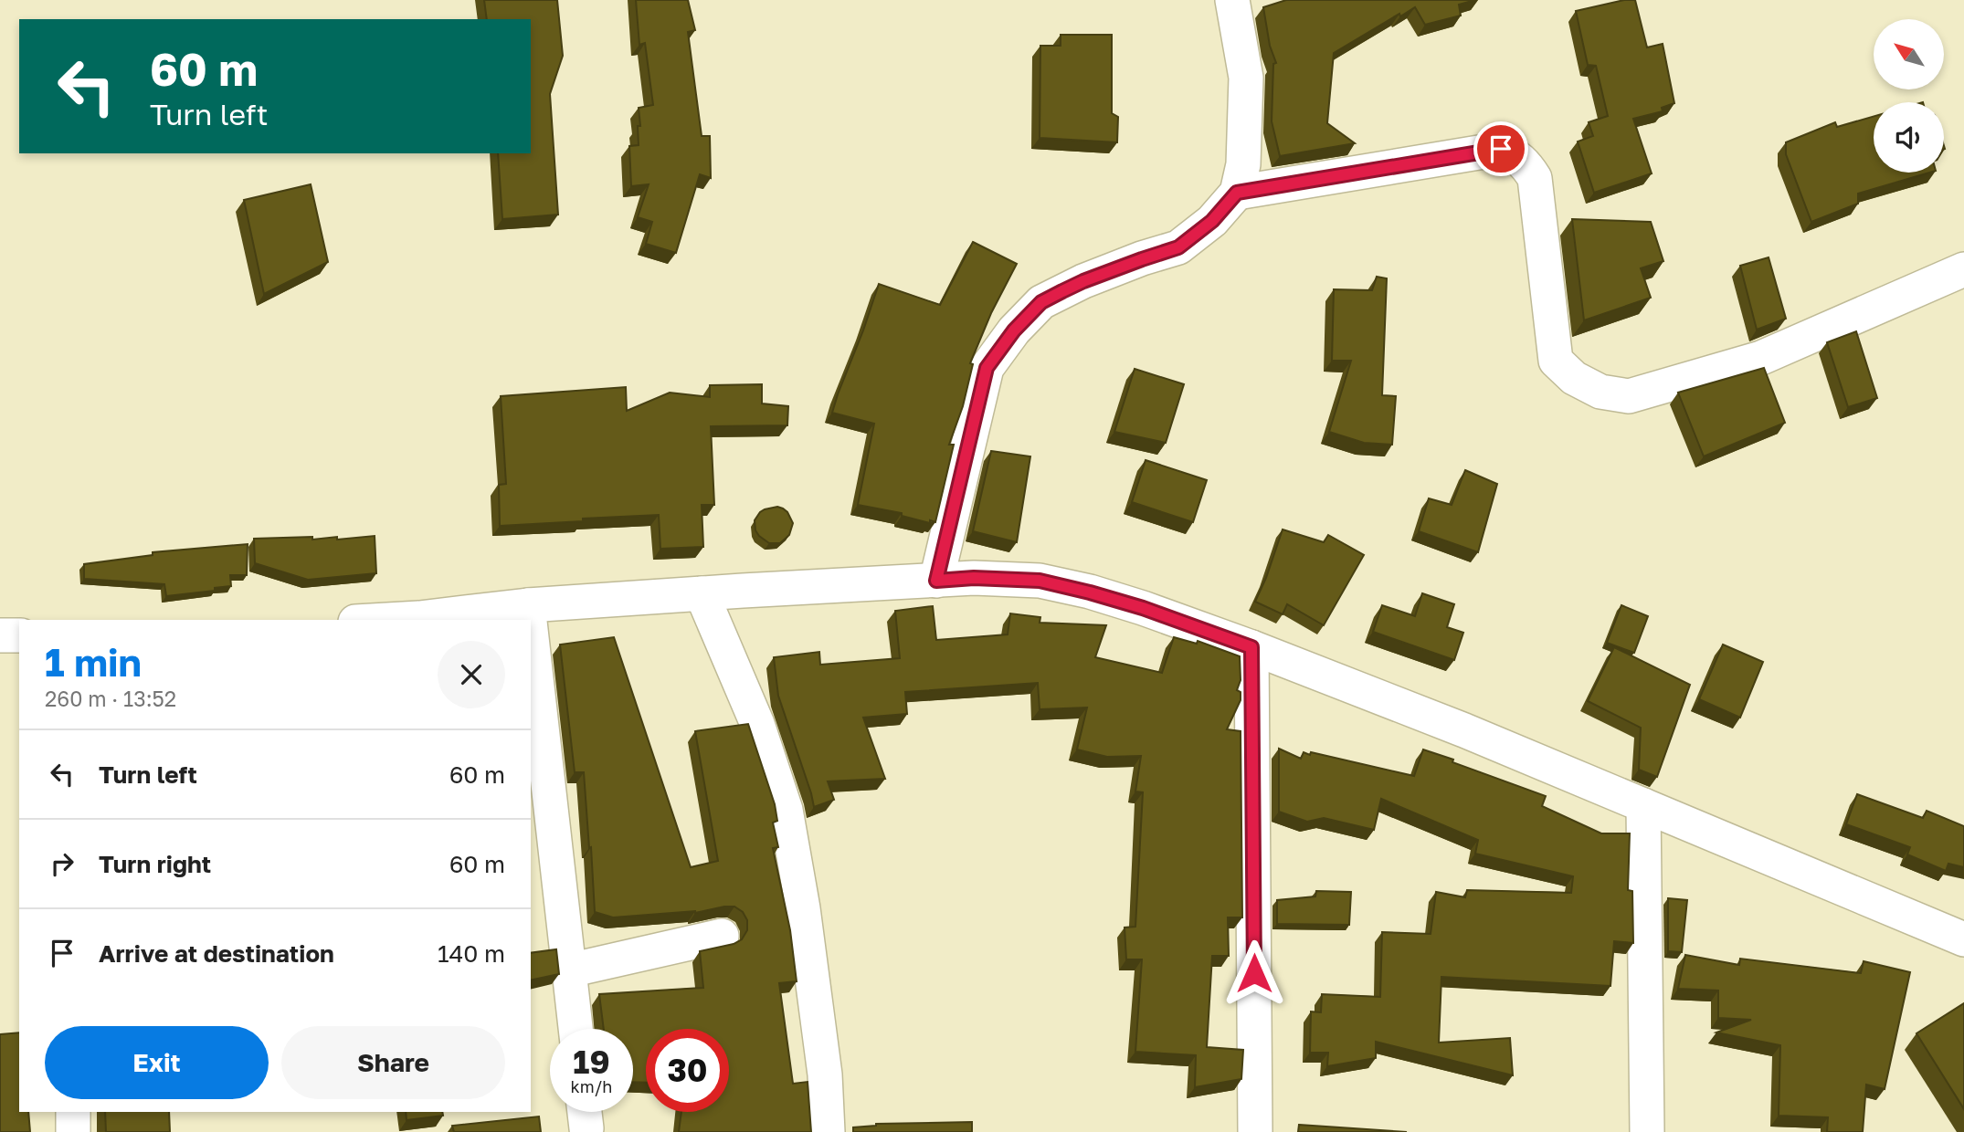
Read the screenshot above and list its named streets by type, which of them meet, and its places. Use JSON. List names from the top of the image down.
{
  "north": "top left",
  "page": {
    "turn": ["60 m", "Turn left"],
    "heading": ["1 min", "260 m · 13:52"],
    "list": [
      {
        "name": "Turn left",
        "value": "60 m"
      },
      {
        "name": "Turn right",
        "value": "60 m"
      },
      {
        "name": "Arrive at destination",
        "value": "140 m"
      }
    ],
    "buttons": ["Exit", "Share"],
    "speed": "19 km/h",
    "limit": "30"
  }
}
